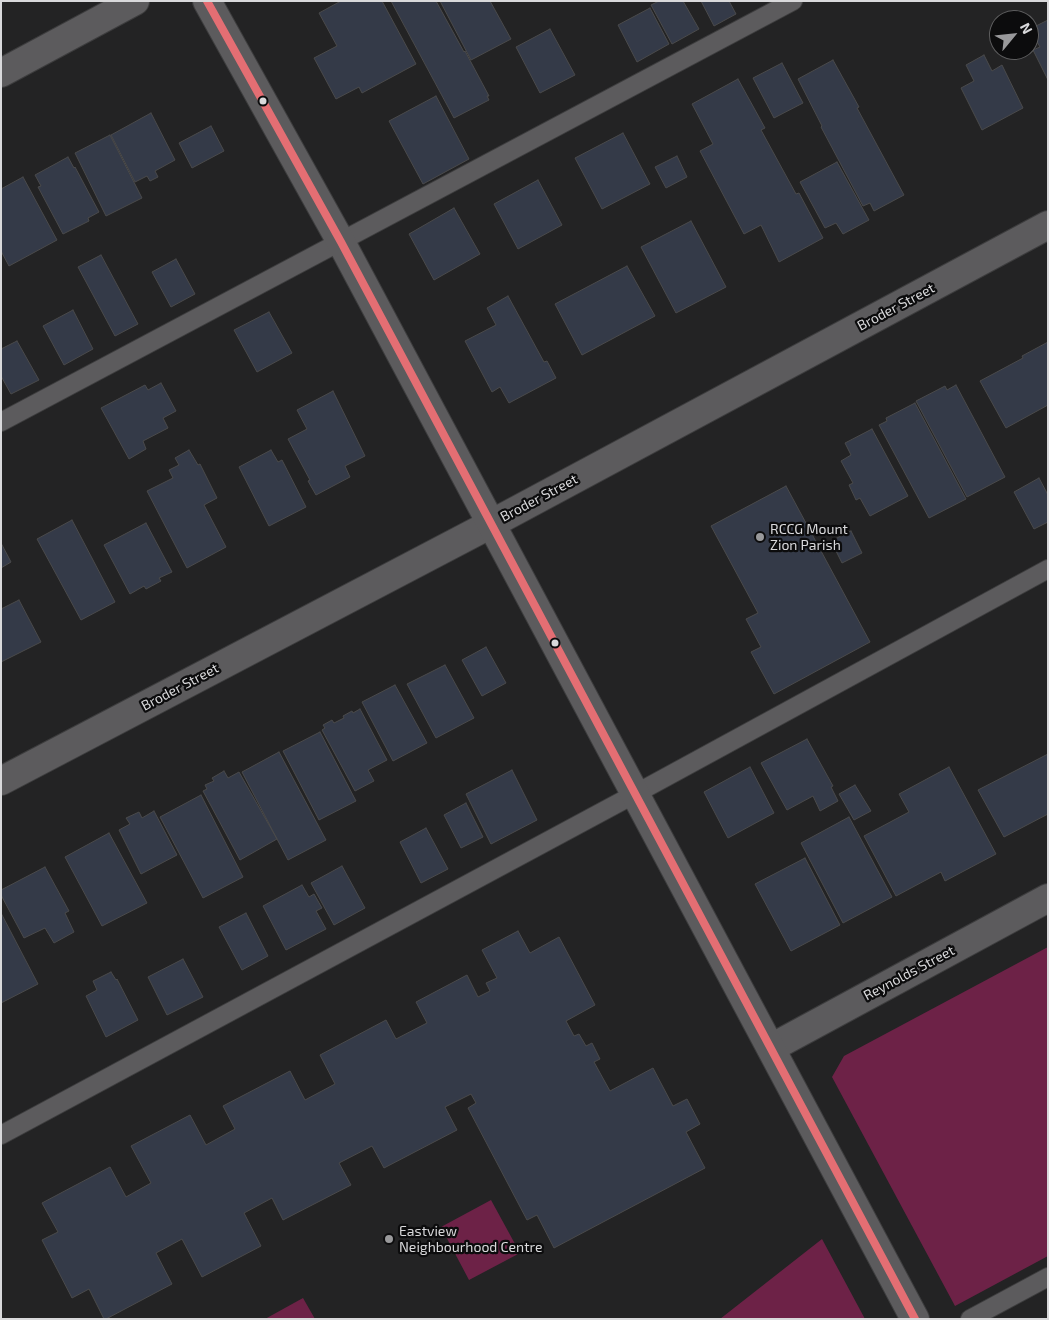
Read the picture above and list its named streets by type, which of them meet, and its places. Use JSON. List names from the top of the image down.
{
  "streets": {
    "street": ["Broder Street", "Reynolds Street"]
  },
  "places": ["RCCG Mount Zion Parish", "Eastview Neighbourhood Centre"],
  "north": "top right"
}
